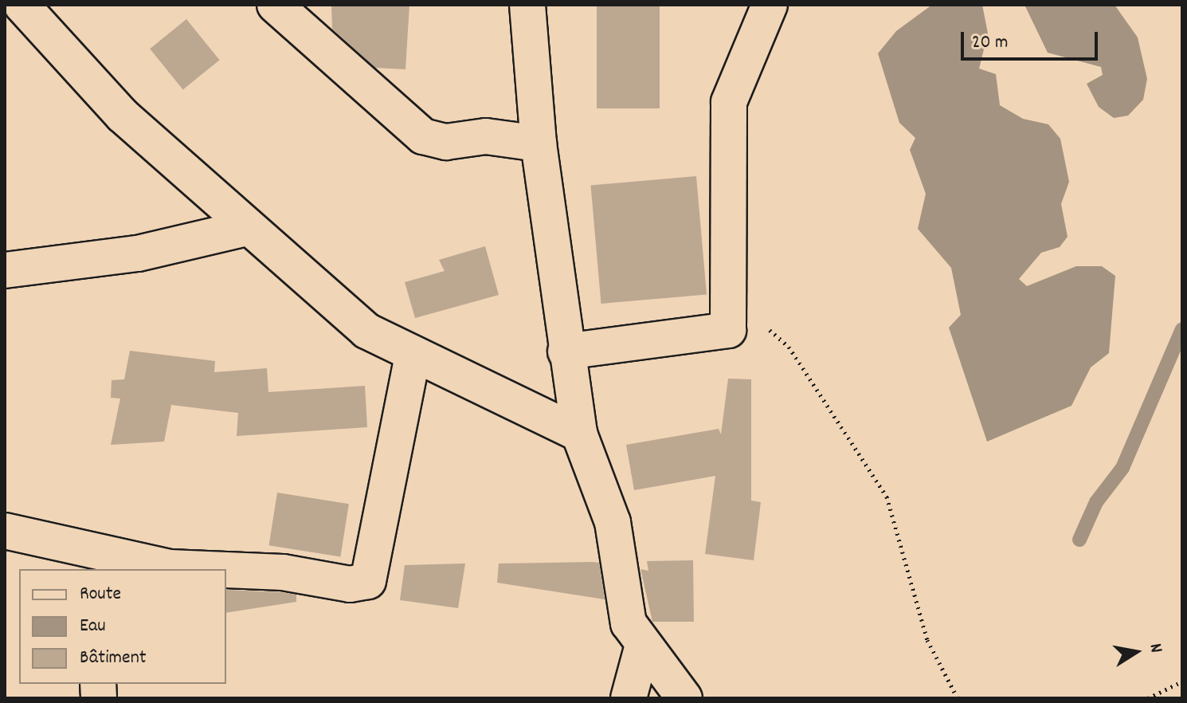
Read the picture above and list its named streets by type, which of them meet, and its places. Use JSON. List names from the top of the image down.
{
  "legend": ["Route", "Eau", "Bâtiment"],
  "scale_bar": "20 m",
  "north": "right"
}
